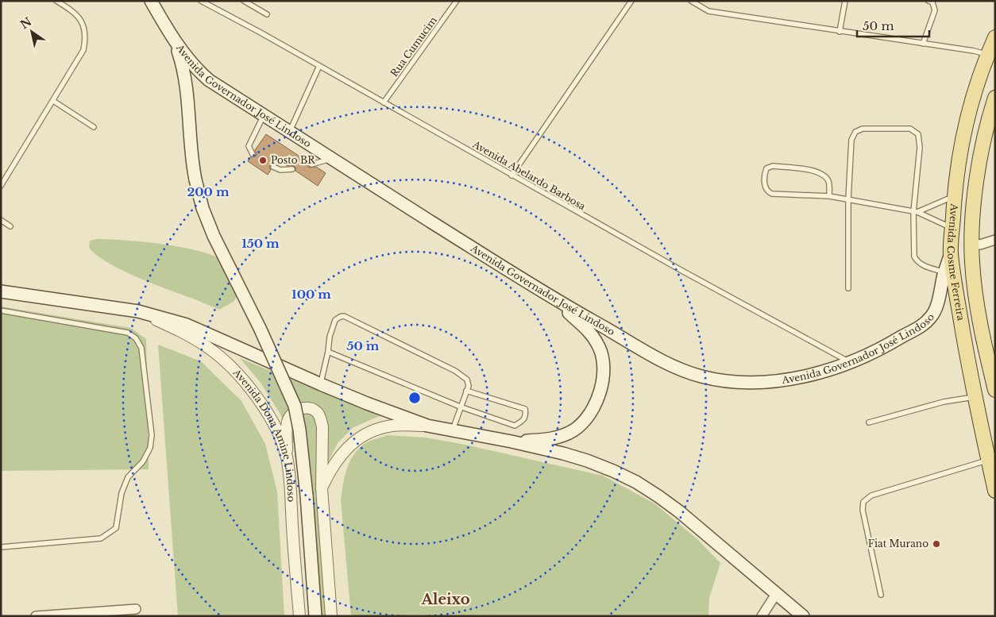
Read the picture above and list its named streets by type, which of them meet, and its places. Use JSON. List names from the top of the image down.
{
  "streets": {
    "main road": ["Avenida Governador José Lindoso", "Avenida Cosme Ferreira"],
    "street": ["Avenida Dona Amine Lindoso"],
    "lane": ["Rua Cumucim", "Avenida Abelardo Barbosa"]
  },
  "crossings": [
    ["Rua Cumucim", "Avenida Abelardo Barbosa"],
    ["Avenida Governador José Lindoso", "Avenida Abelardo Barbosa"],
    ["Avenida Governador José Lindoso", "Avenida Cosme Ferreira"]
  ],
  "districts": ["Aleixo"],
  "places": ["Posto BR", "Fiat Murano"],
  "scale_bar": "50 m",
  "north": "top left",
  "rings": [
    "200 m",
    "150 m",
    "100 m",
    "50 m"
  ]
}
